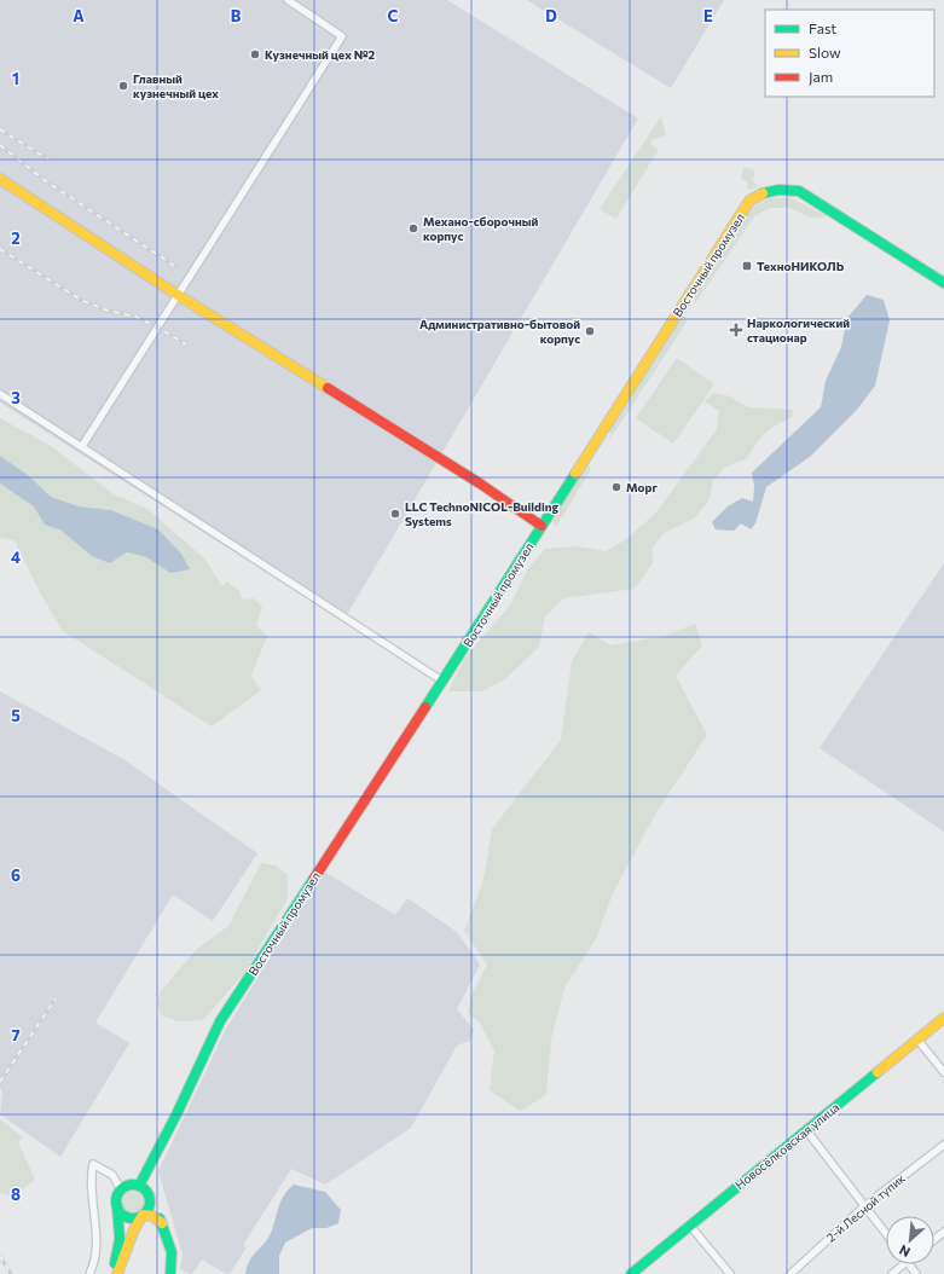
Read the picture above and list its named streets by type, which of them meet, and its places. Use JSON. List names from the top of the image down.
{
  "streets": {
    "street": ["Восточный промузел", "Новосёлковская улица", "2-й Лесной тупик"]
  },
  "places": {
    "other": [
      "Кузнечный цех №2",
      "Главный кузнечный цех",
      "Механо-сборочный корпус",
      "Административно-бытовой корпус",
      "Морг",
      "LLC TechnoNICOL-Building Systems"
    ],
    "transit": ["ТехноНИКОЛЬ"],
    "health": ["Наркологический стационар"]
  },
  "legend": ["Fast", "Slow", "Jam"],
  "north": "bottom left",
  "grid": {
    "columns": [
      "A",
      "B",
      "C",
      "D",
      "E"
    ],
    "rows": [
      "1",
      "2",
      "3",
      "4",
      "5",
      "6",
      "7",
      "8"
    ]
  }
}
